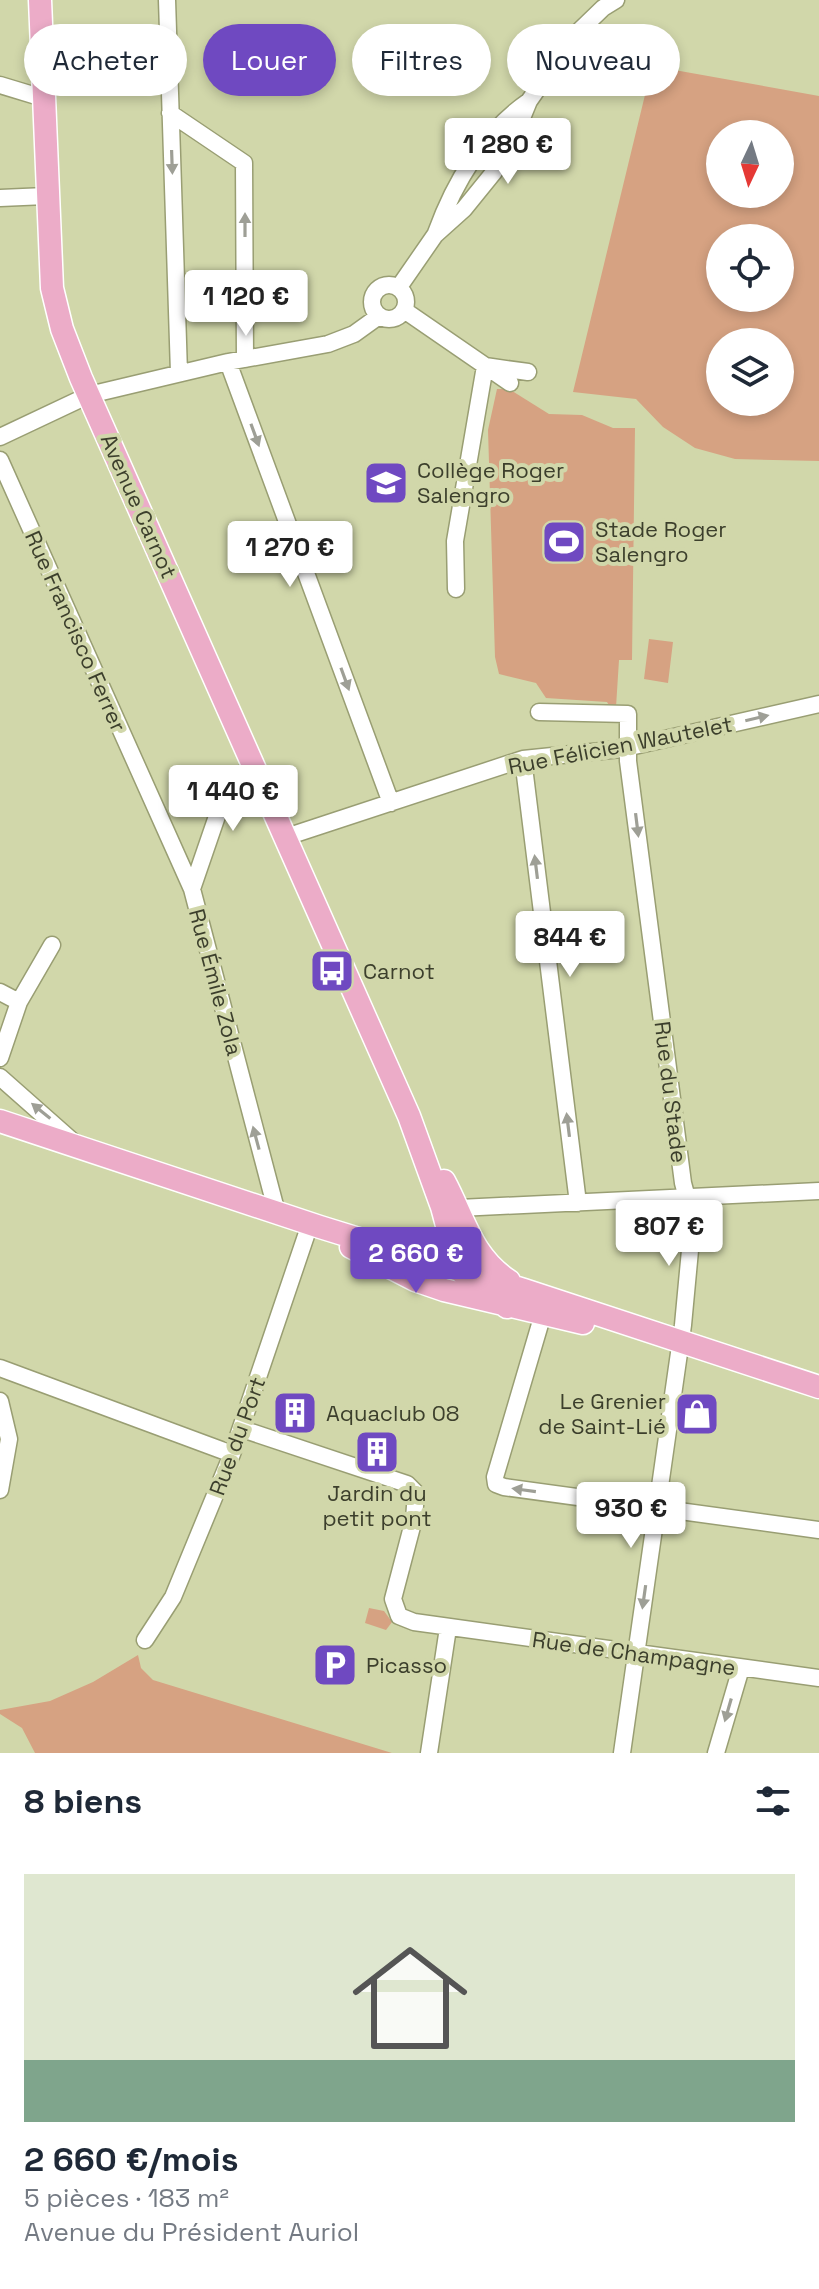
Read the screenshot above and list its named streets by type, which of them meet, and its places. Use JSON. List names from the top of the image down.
{
  "streets": {
    "main road": ["Avenue Carnot"],
    "street": [
      "Rue Francisco Ferrer",
      "Rue Félicien Wautelet",
      "Rue Émile Zola",
      "Rue du Stade",
      "Rue du Port",
      "Rue de Champagne"
    ]
  },
  "crossings": [
    ["Avenue Carnot", "Rue Félicien Wautelet"],
    ["Avenue Carnot", "Rue Émile Zola"],
    ["Rue Francisco Ferrer", "Rue Émile Zola"],
    ["Rue Félicien Wautelet", "Rue du Stade"],
    ["Rue du Stade", "Rue de Champagne"],
    ["Rue du Port", "Rue de Champagne"]
  ],
  "one_way": ["Rue Félicien Wautelet", "Rue Émile Zola"],
  "places": {
    "school or university": ["Collège Roger Salengro"],
    "sports": ["Stade Roger Salengro"],
    "bus stop": ["Carnot"],
    "building": ["Aquaclub 08", "Jardin du petit pont"],
    "shop": ["Le Grenier de Saint-Lié"],
    "parking": ["Picasso"]
  },
  "north": "bottom",
  "page": {
    "chip": [
      "Acheter",
      "Louer",
      "Filtres",
      "Nouveau"
    ],
    "price": [
      "1 280 €",
      "1 120 €",
      "1 270 €",
      "1 440 €",
      "844 €",
      "807 €",
      "2 660 €",
      "930 €"
    ],
    "heading": "8 biens",
    "list": [
      {
        "name": "2 660 €/mois",
        "note": "5 pièces · 183 m² · Avenue du Président Auriol"
      }
    ]
  }
}
